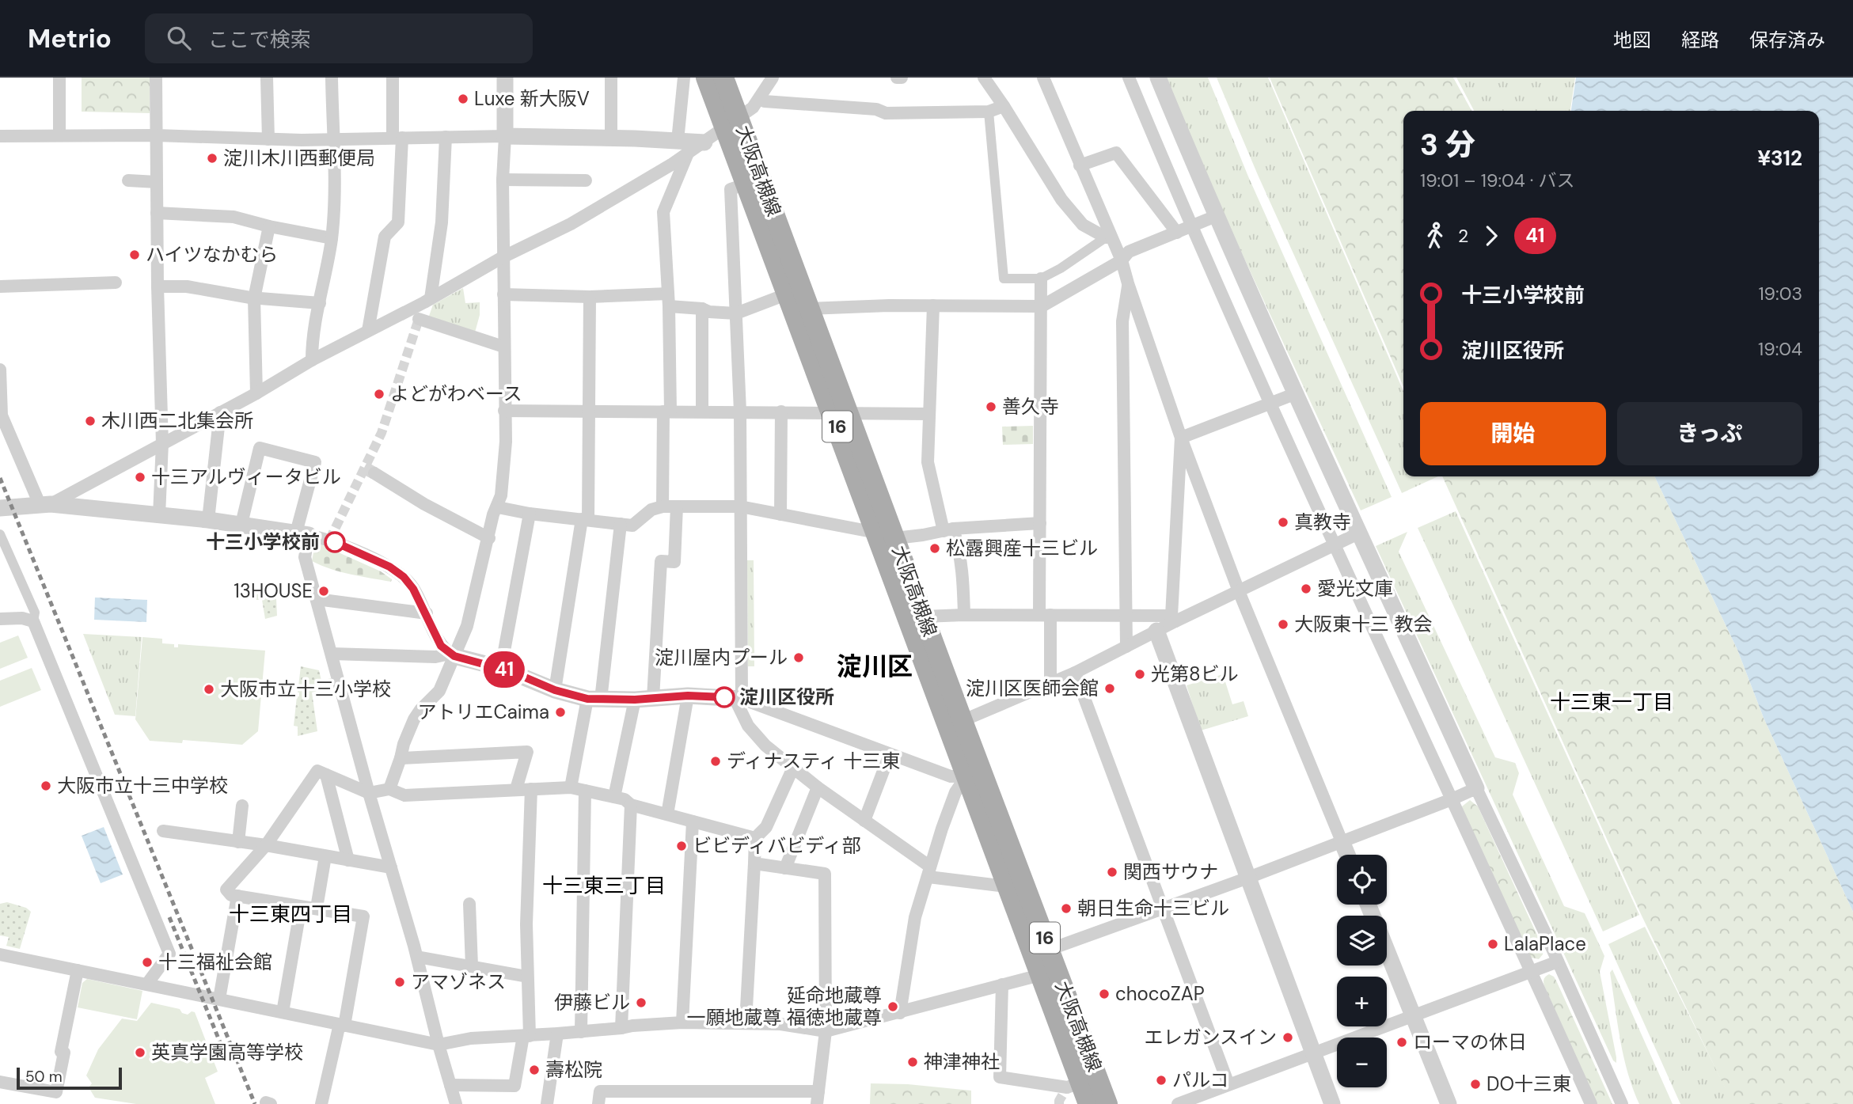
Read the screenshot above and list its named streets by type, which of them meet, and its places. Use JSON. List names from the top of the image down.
{
  "streets": {
    "main road": ["大阪高槻線", "16"]
  },
  "districts": [
    "淀川区",
    "十三東一丁目",
    "十三東三丁目",
    "十三東四丁目"
  ],
  "places": [
    "Luxe 新大阪V",
    "淀川木川西郵便局",
    "ハイツなかむら",
    "よどがわベース",
    "善久寺",
    "木川西二北集会所",
    "十三アルヴィータビル",
    "真教寺",
    "十三小学校前",
    "松露興産十三ビル",
    "愛光文庫",
    "13HOUSE",
    "大阪東十三 教会",
    "淀川屋内プール",
    "光第8ビル",
    "淀川区医師会館",
    "大阪市立十三小学校",
    "淀川区役所",
    "アトリエCaima",
    "ディナスティ 十三東",
    "大阪市立十三中学校",
    "ビビディバビディ部",
    "関西サウナ",
    "朝日生命十三ビル",
    "LalaPlace",
    "十三福祉会館",
    "アマゾネス",
    "chocoZAP",
    "伊藤ビル",
    "延命地蔵尊 一願地蔵尊 福徳地蔵尊",
    "エレガンスイン",
    "ローマの休日",
    "英真学園高等学校",
    "神津神社",
    "壽松院",
    "パルコ",
    "DO十三東"
  ],
  "lines": ["bus line 41"],
  "scale_bar": "50 m",
  "page": {
    "header": "Metrio",
    "search": "ここで検索",
    "nav": ["地図", "経路", "保存済み"],
    "on_map": "41",
    "heading": ["3 分", "19:01 – 19:04 · バス", "¥312"],
    "legs": ["2", "41"],
    "list": [
      {
        "name": "十三小学校前",
        "value": "19:03"
      },
      {
        "name": "淀川区役所",
        "value": "19:04"
      }
    ],
    "buttons": ["開始", "きっぷ"],
    "map_buttons": ["+", "−"],
    "scale": "50 m"
  }
}
